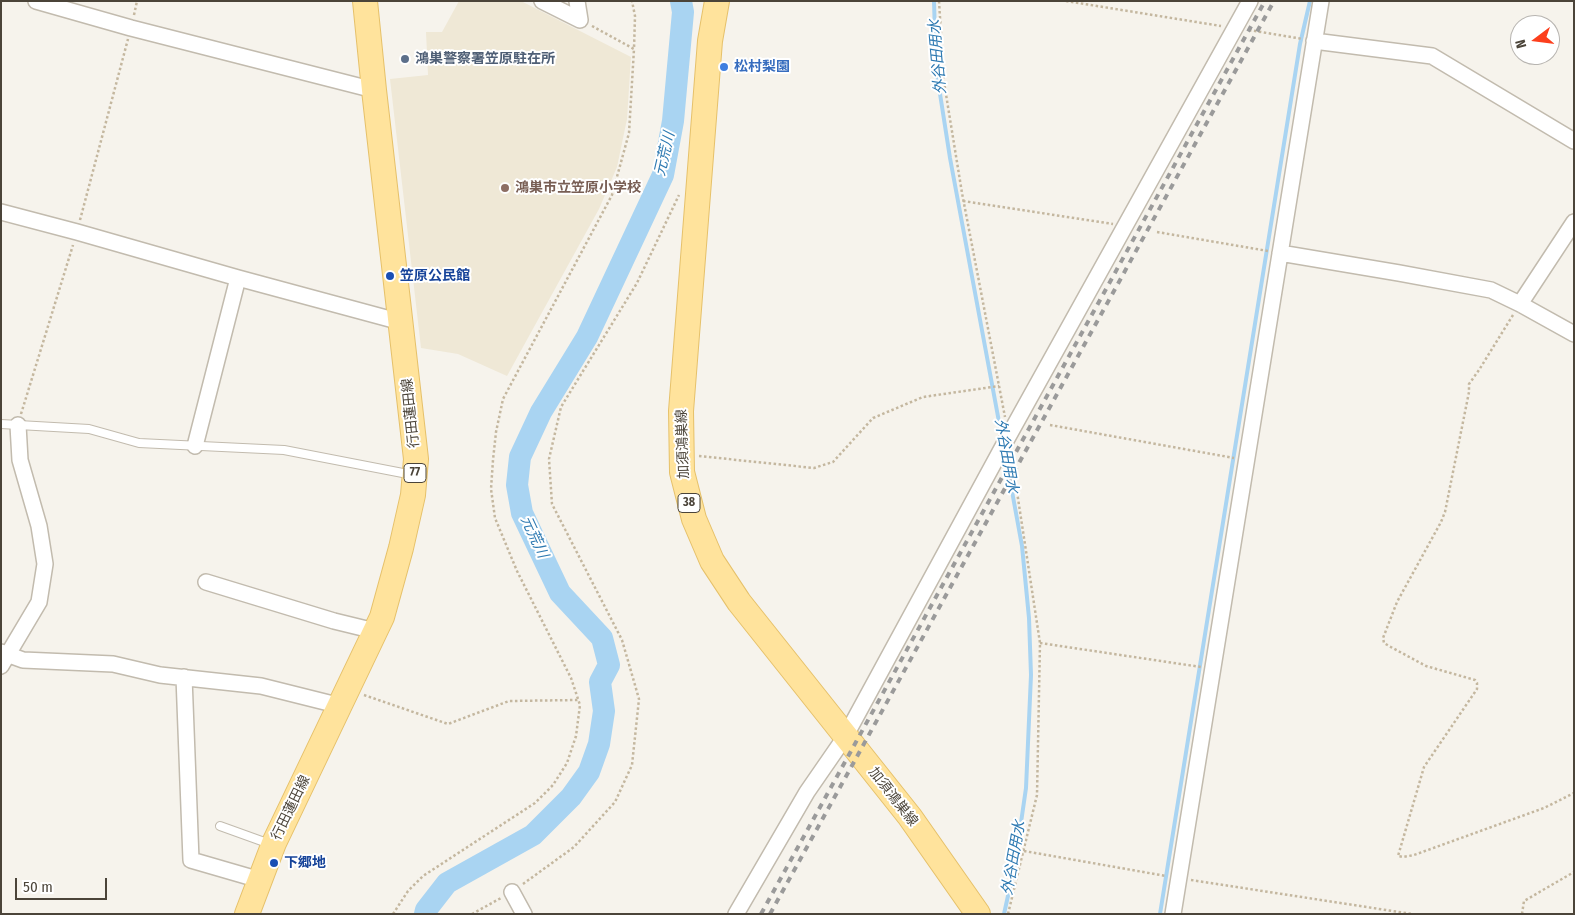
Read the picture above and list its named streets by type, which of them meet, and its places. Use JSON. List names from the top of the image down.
{
  "streets": {
    "main road": [
      "行田蓮田線",
      "加須鴻巣線",
      "77",
      "38"
    ]
  },
  "water": ["外谷田用水", "元荒川"],
  "places": [
    "鴻巣警察署笠原駐在所",
    "松村梨園",
    "鴻巣市立笠原小学校",
    "笠原公民館",
    "下郷地"
  ],
  "scale_bar": "50 m",
  "north": "left"
}
